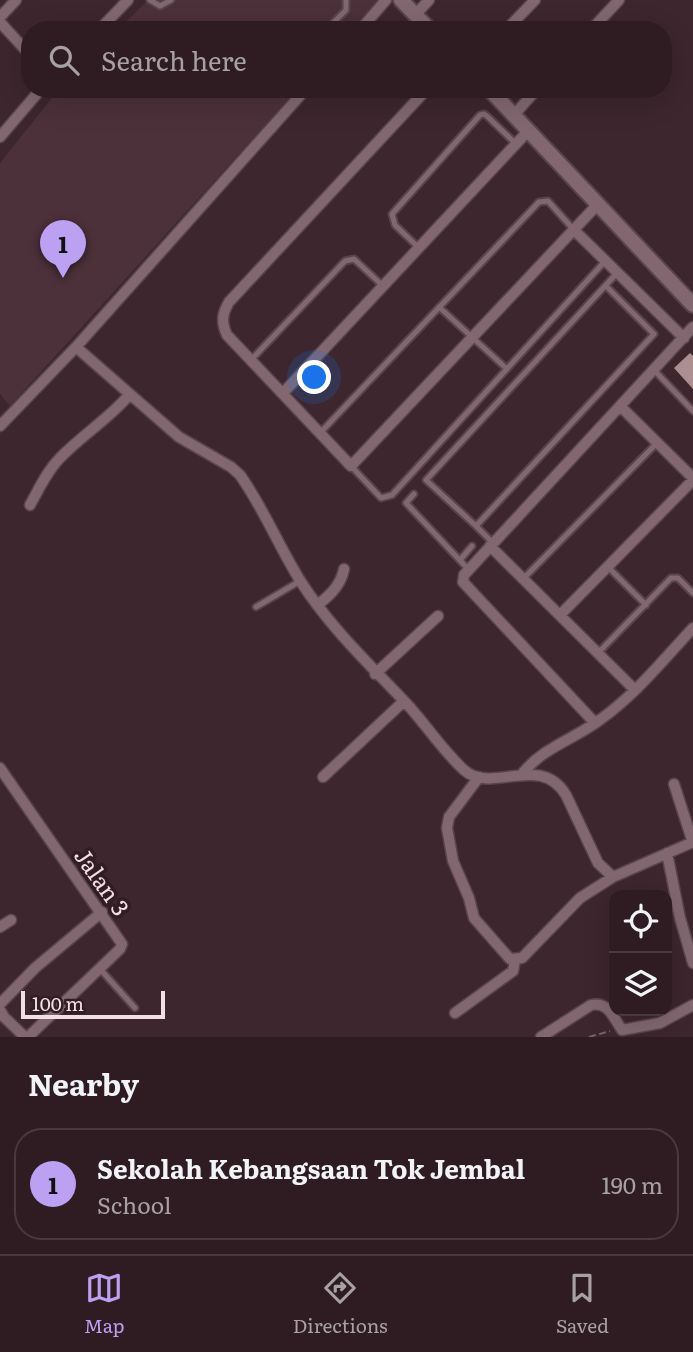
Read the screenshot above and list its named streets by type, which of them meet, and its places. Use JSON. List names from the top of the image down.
{
  "streets": {
    "street": ["Jalan 3"]
  },
  "scale_bar": "100 m",
  "page": {
    "search": "Search here",
    "pins": "1",
    "scale": "100 m",
    "heading": "Nearby",
    "list": [
      {
        "mark": "1",
        "name": "Sekolah Kebangsaan Tok Jembal",
        "note": "School",
        "value": "190 m"
      }
    ],
    "nav": ["Map", "Directions", "Saved"]
  }
}
